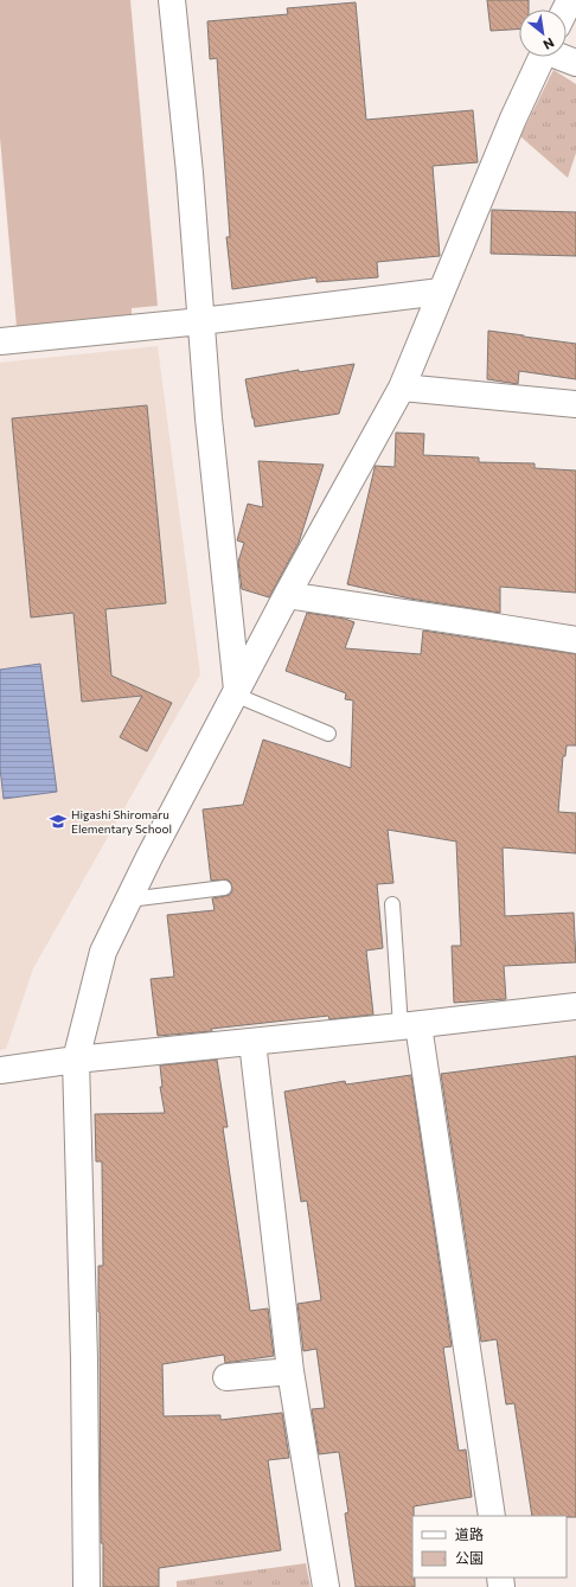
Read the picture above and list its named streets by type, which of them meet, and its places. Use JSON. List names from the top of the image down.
{
  "places": {
    "school or university": ["Higashi Shiromaru Elementary School"]
  },
  "legend": ["道路", "公園"],
  "north": "bottom right"
}
